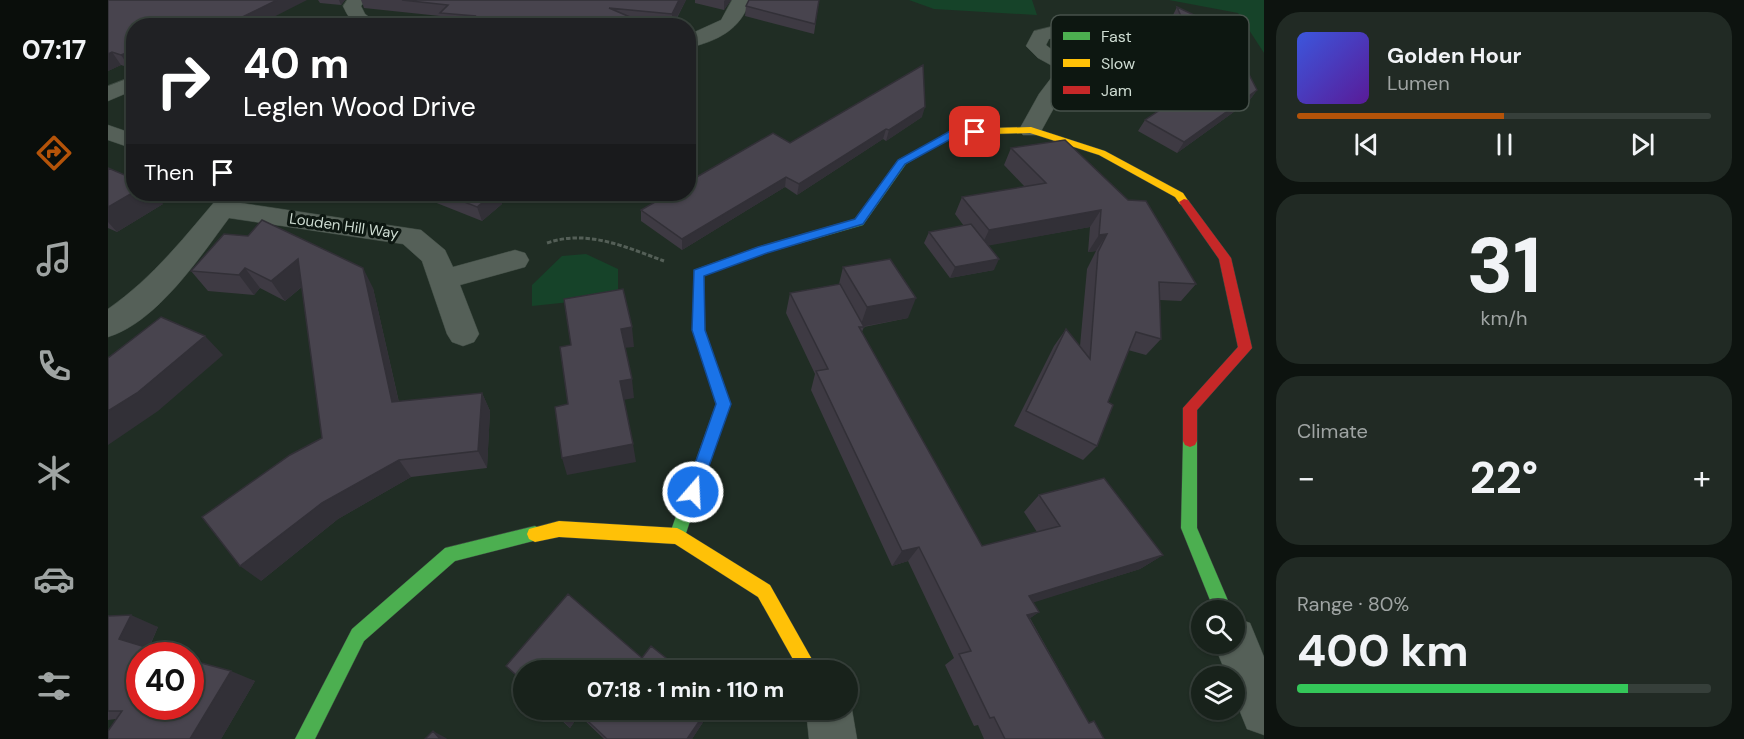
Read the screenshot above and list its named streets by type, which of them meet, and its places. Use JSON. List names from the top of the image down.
{
  "streets": {
    "street": ["Louden Hill Way"]
  },
  "legend": ["Fast", "Slow", "Jam"],
  "page": {
    "tabs": "07:17",
    "turn": ["40 m", "Leglen Wood Drive"],
    "song": ["Golden Hour", "Lumen"],
    "then": "Then",
    "tile": [
      ["31", "km/h"],
      "Climate",
      ["Range · 80%", "400 km"]
    ],
    "heat": ["−", "22°", "+"],
    "limit": "40",
    "trip": "07:18 · 1 min · 110 m"
  }
}
